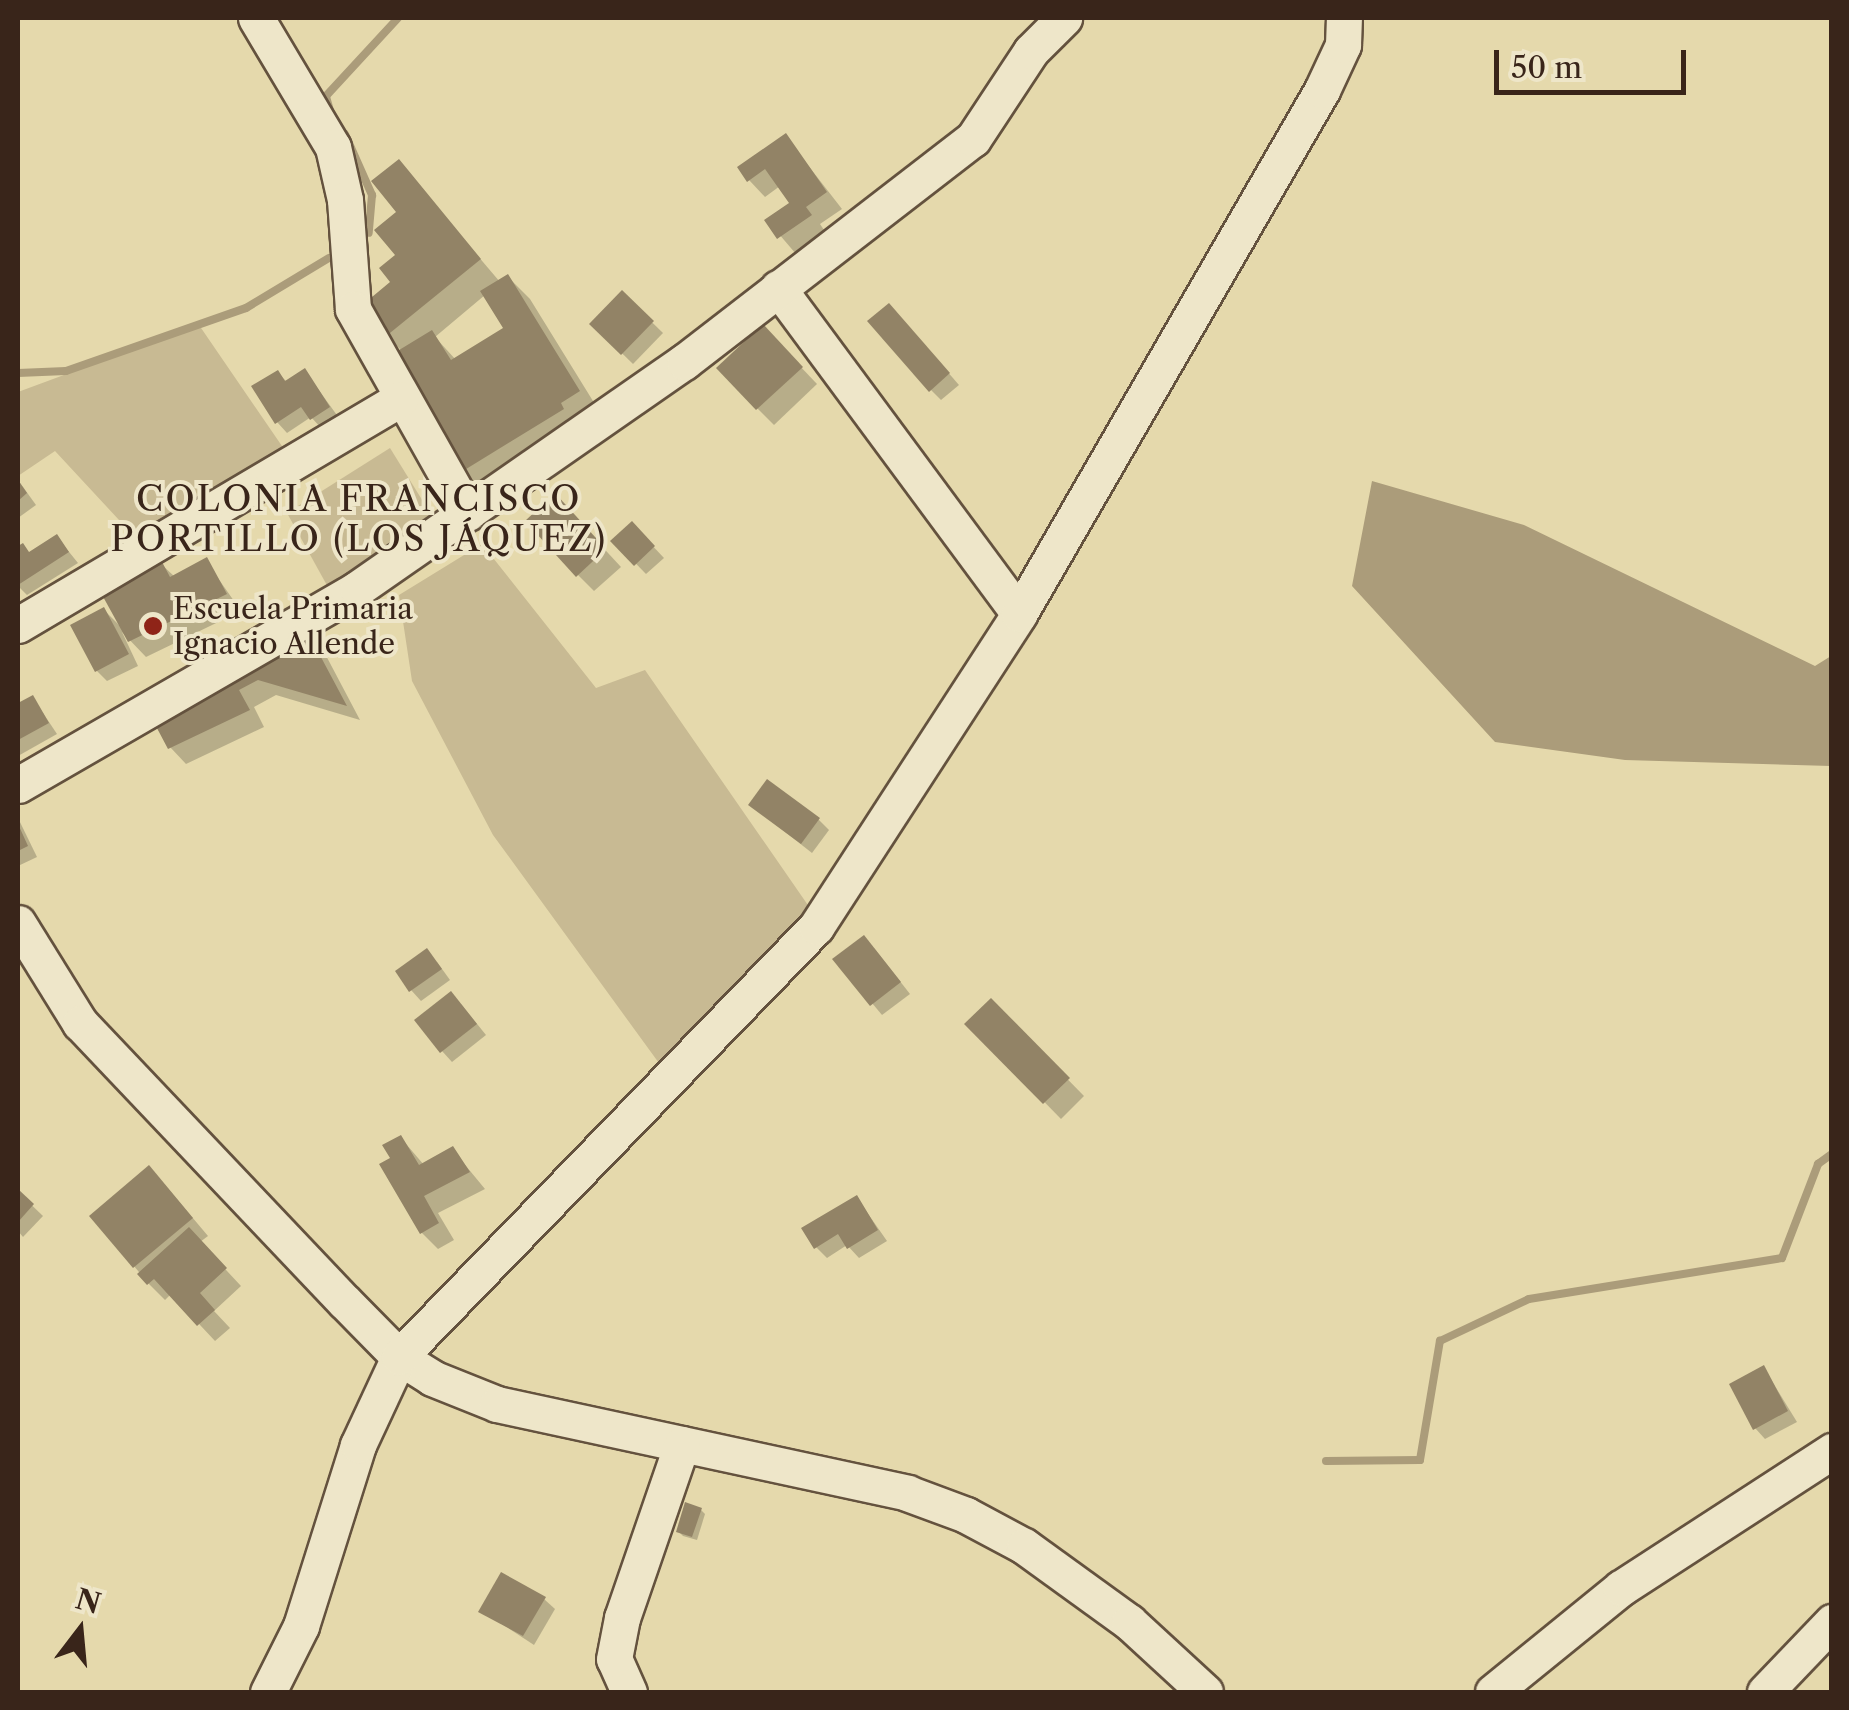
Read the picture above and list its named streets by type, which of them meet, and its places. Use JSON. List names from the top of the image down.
{
  "districts": ["COLONIA FRANCISCO PORTILLO (LOS JÁQUEZ)"],
  "places": ["Escuela Primaria Ignacio Allende"],
  "scale_bar": "50 m",
  "north": "top"
}
